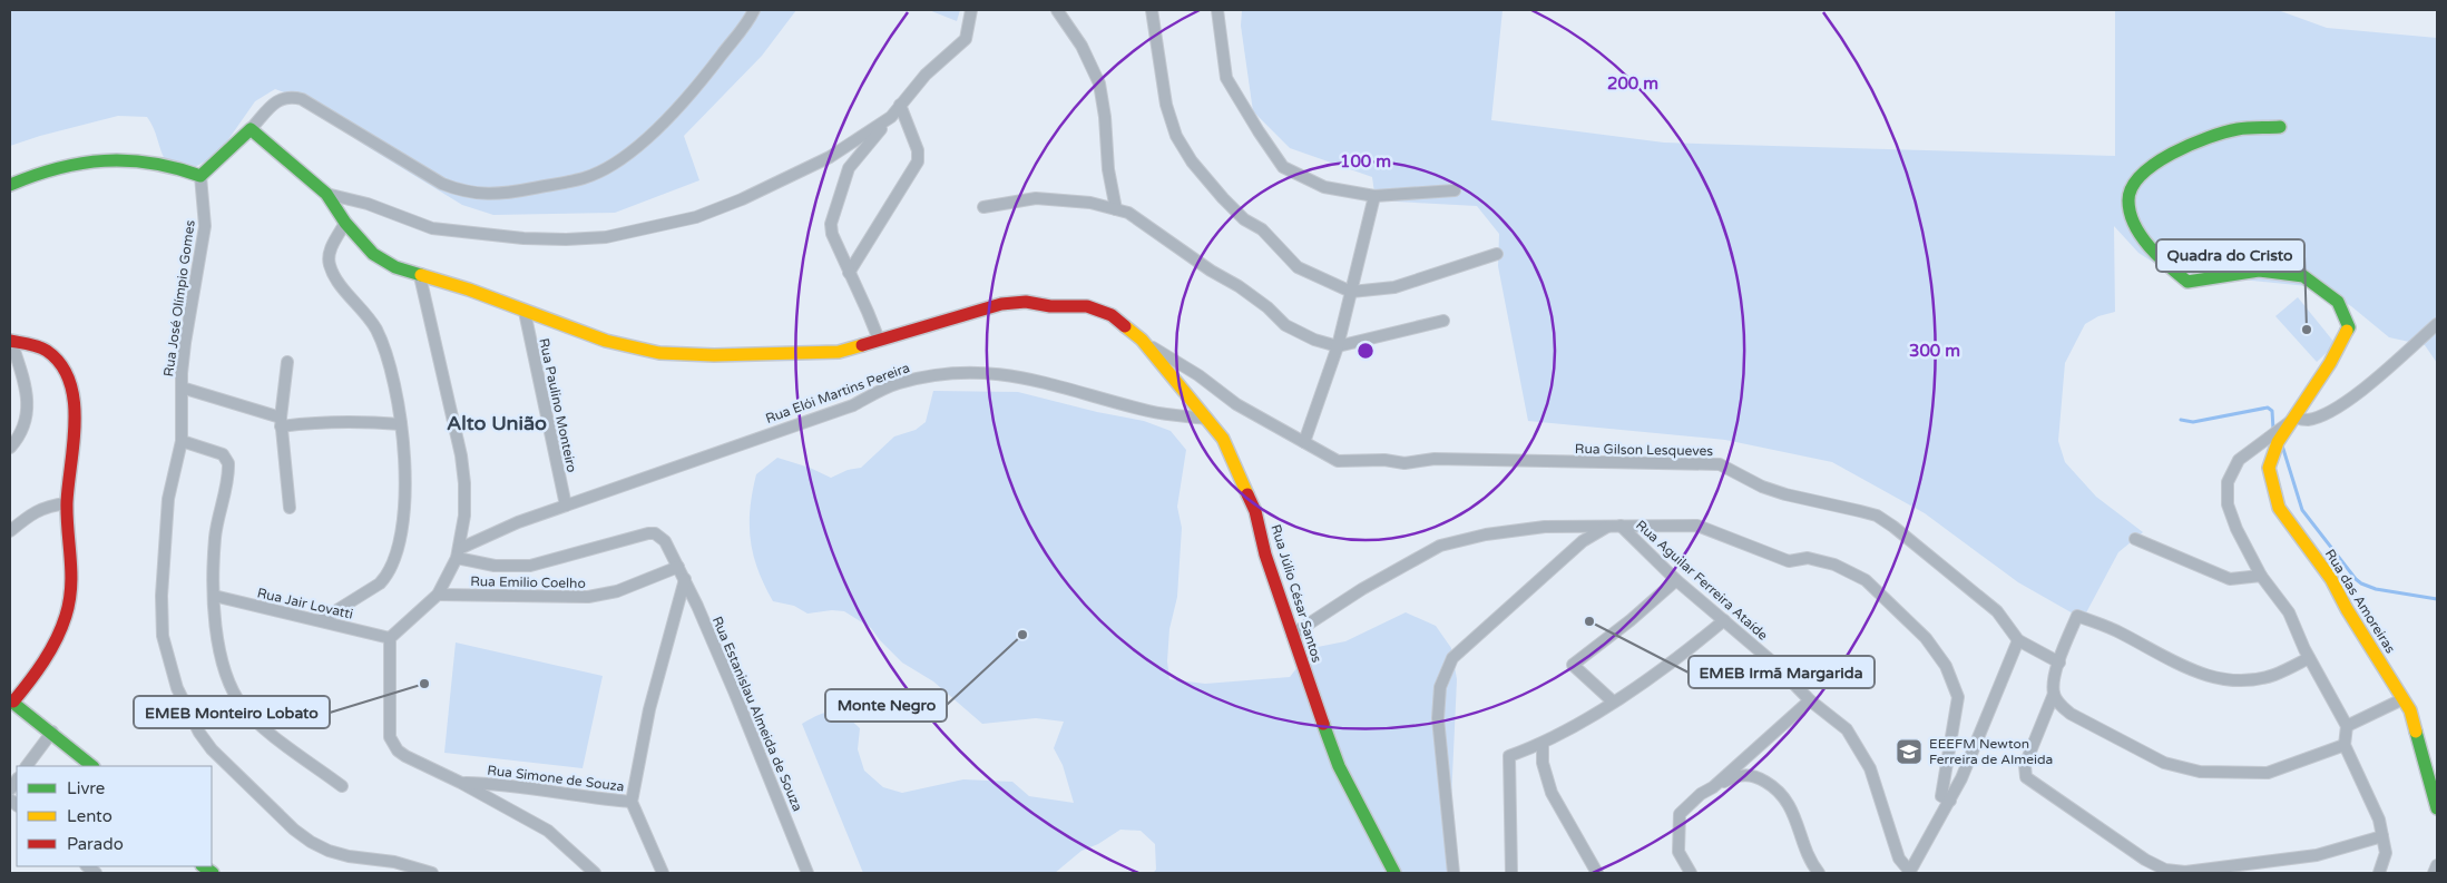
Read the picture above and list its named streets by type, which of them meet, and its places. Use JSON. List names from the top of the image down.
{
  "streets": {
    "main road": ["Rua Júlio César Santos", "Rua das Amoreiras"],
    "street": [
      "Rua José Olímpio Gomes",
      "Rua Elói Martins Pereira",
      "Rua Paulino Monteiro",
      "Rua Gilson Lesqueves",
      "Rua Aguilar Ferreira Ataíde",
      "Rua Emilio Coelho",
      "Rua Jair Lovatti",
      "Rua Estanislau Almeida de Souza",
      "Rua Simone de Souza"
    ]
  },
  "crossings": [
    ["Rua Elói Martins Pereira", "Rua Paulino Monteiro"],
    ["Rua Elói Martins Pereira", "Rua Júlio César Santos"],
    ["Rua Elói Martins Pereira", "Rua Estanislau Almeida de Souza"],
    ["Rua Paulino Monteiro", "Rua Júlio César Santos"],
    ["Rua Gilson Lesqueves", "Rua Júlio César Santos"],
    ["Rua Emilio Coelho", "Rua Estanislau Almeida de Souza"],
    ["Rua Jair Lovatti", "Rua Simone de Souza"]
  ],
  "districts": ["Alto União"],
  "places": {
    "other": [
      "Quadra do Cristo",
      "EMEB Irmã Margarida",
      "Monte Negro",
      "EMEB Monteiro Lobato"
    ],
    "school or university": ["EEEFM Newton Ferreira de Almeida"]
  },
  "legend": ["Livre", "Lento", "Parado"],
  "rings": ["200 m", "100 m", "300 m"]
}
